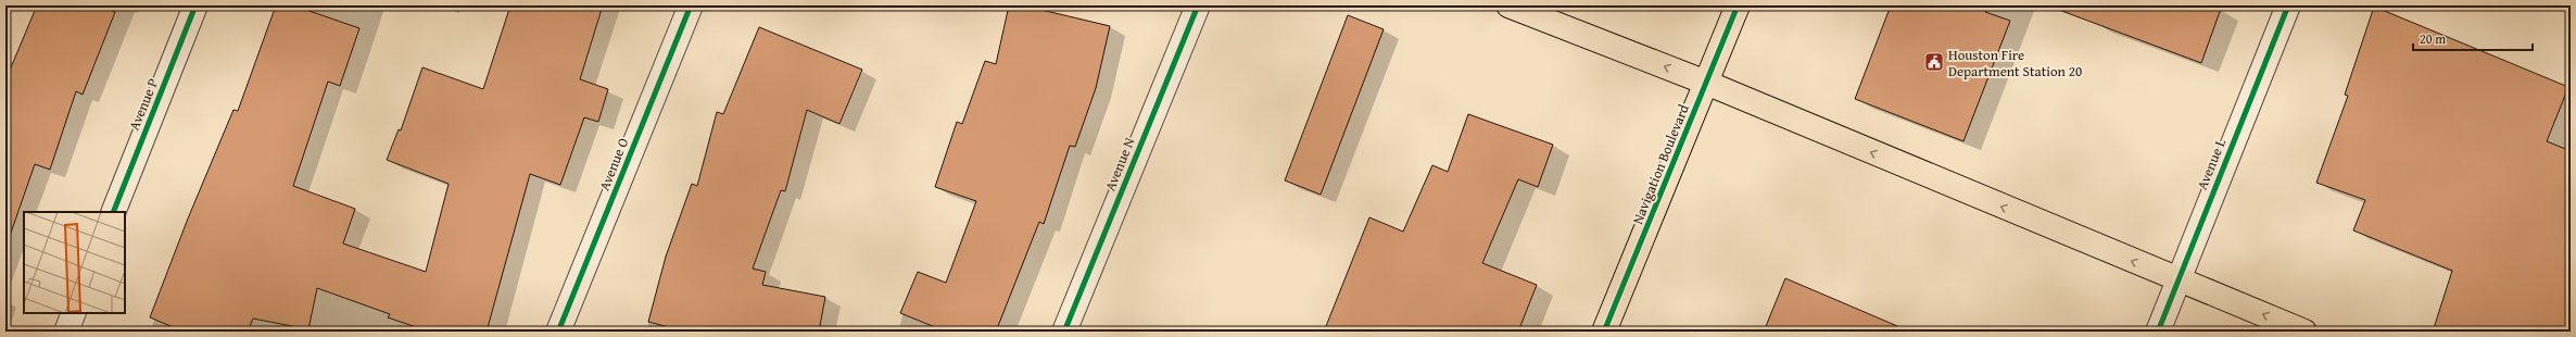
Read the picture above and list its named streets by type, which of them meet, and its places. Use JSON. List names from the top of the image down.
{
  "streets": {
    "main road": ["Navigation Boulevard"],
    "street": [
      "Avenue P",
      "Avenue O",
      "Avenue N",
      "Avenue L"
    ]
  },
  "places": {
    "public building": ["Houston Fire Department Station 20"]
  },
  "scale_bar": "20 m"
}
